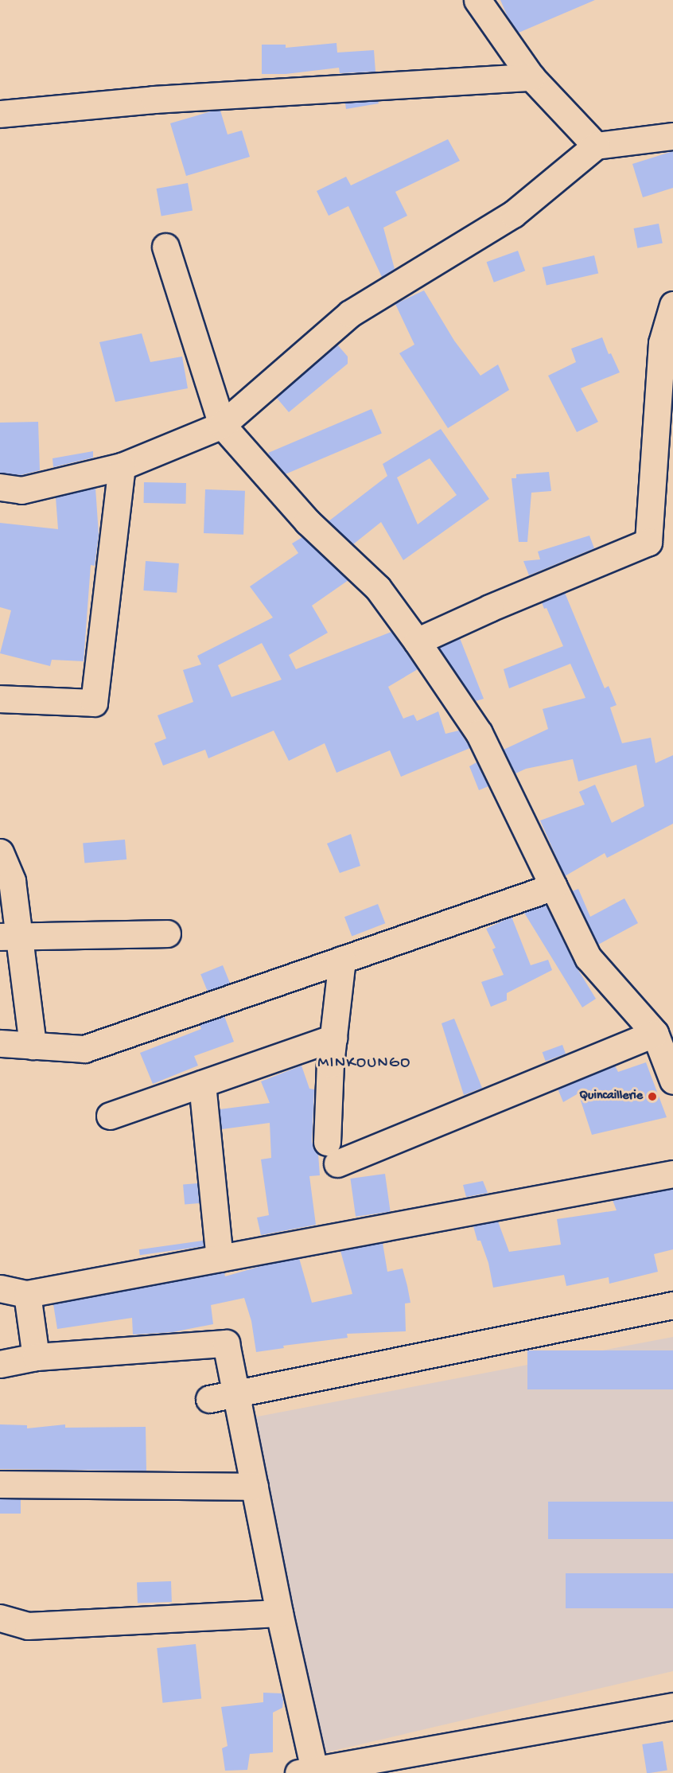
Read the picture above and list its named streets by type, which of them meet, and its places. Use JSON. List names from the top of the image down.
{
  "districts": ["MINKOUNGO"],
  "places": ["Quincaillerie"]
}
